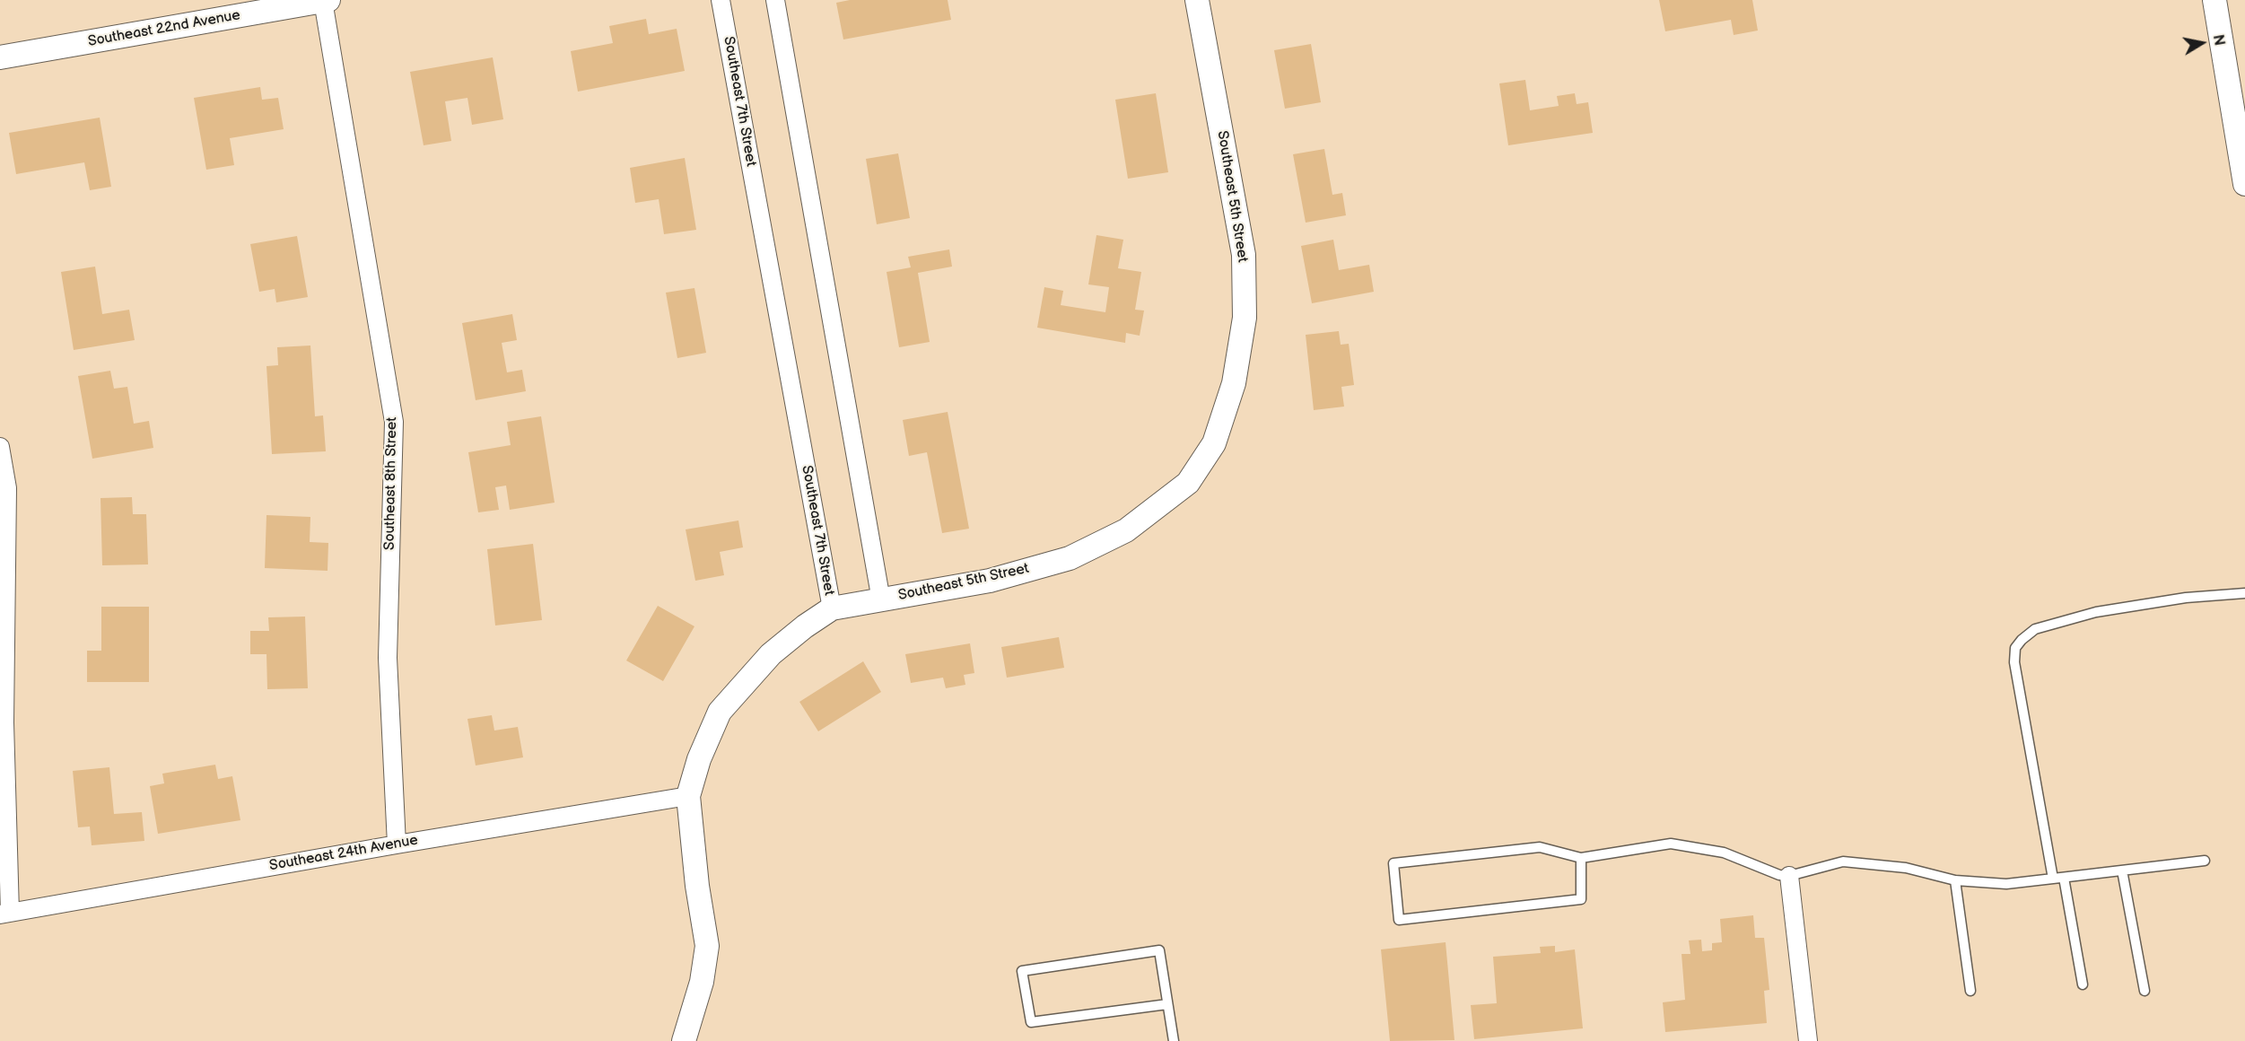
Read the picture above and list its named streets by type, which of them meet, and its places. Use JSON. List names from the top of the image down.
{
  "streets": {
    "street": [
      "Southeast 22nd Avenue",
      "Southeast 7th Street",
      "Southeast 5th Street",
      "Southeast 8th Street",
      "Southeast 24th Avenue"
    ]
  },
  "crossings": [
    ["Southeast 22nd Avenue", "Southeast 8th Street"],
    ["Southeast 7th Street", "Southeast 5th Street"],
    ["Southeast 7th Street", "Southeast 24th Avenue"],
    ["Southeast 8th Street", "Southeast 24th Avenue"]
  ],
  "north": "right"
}
